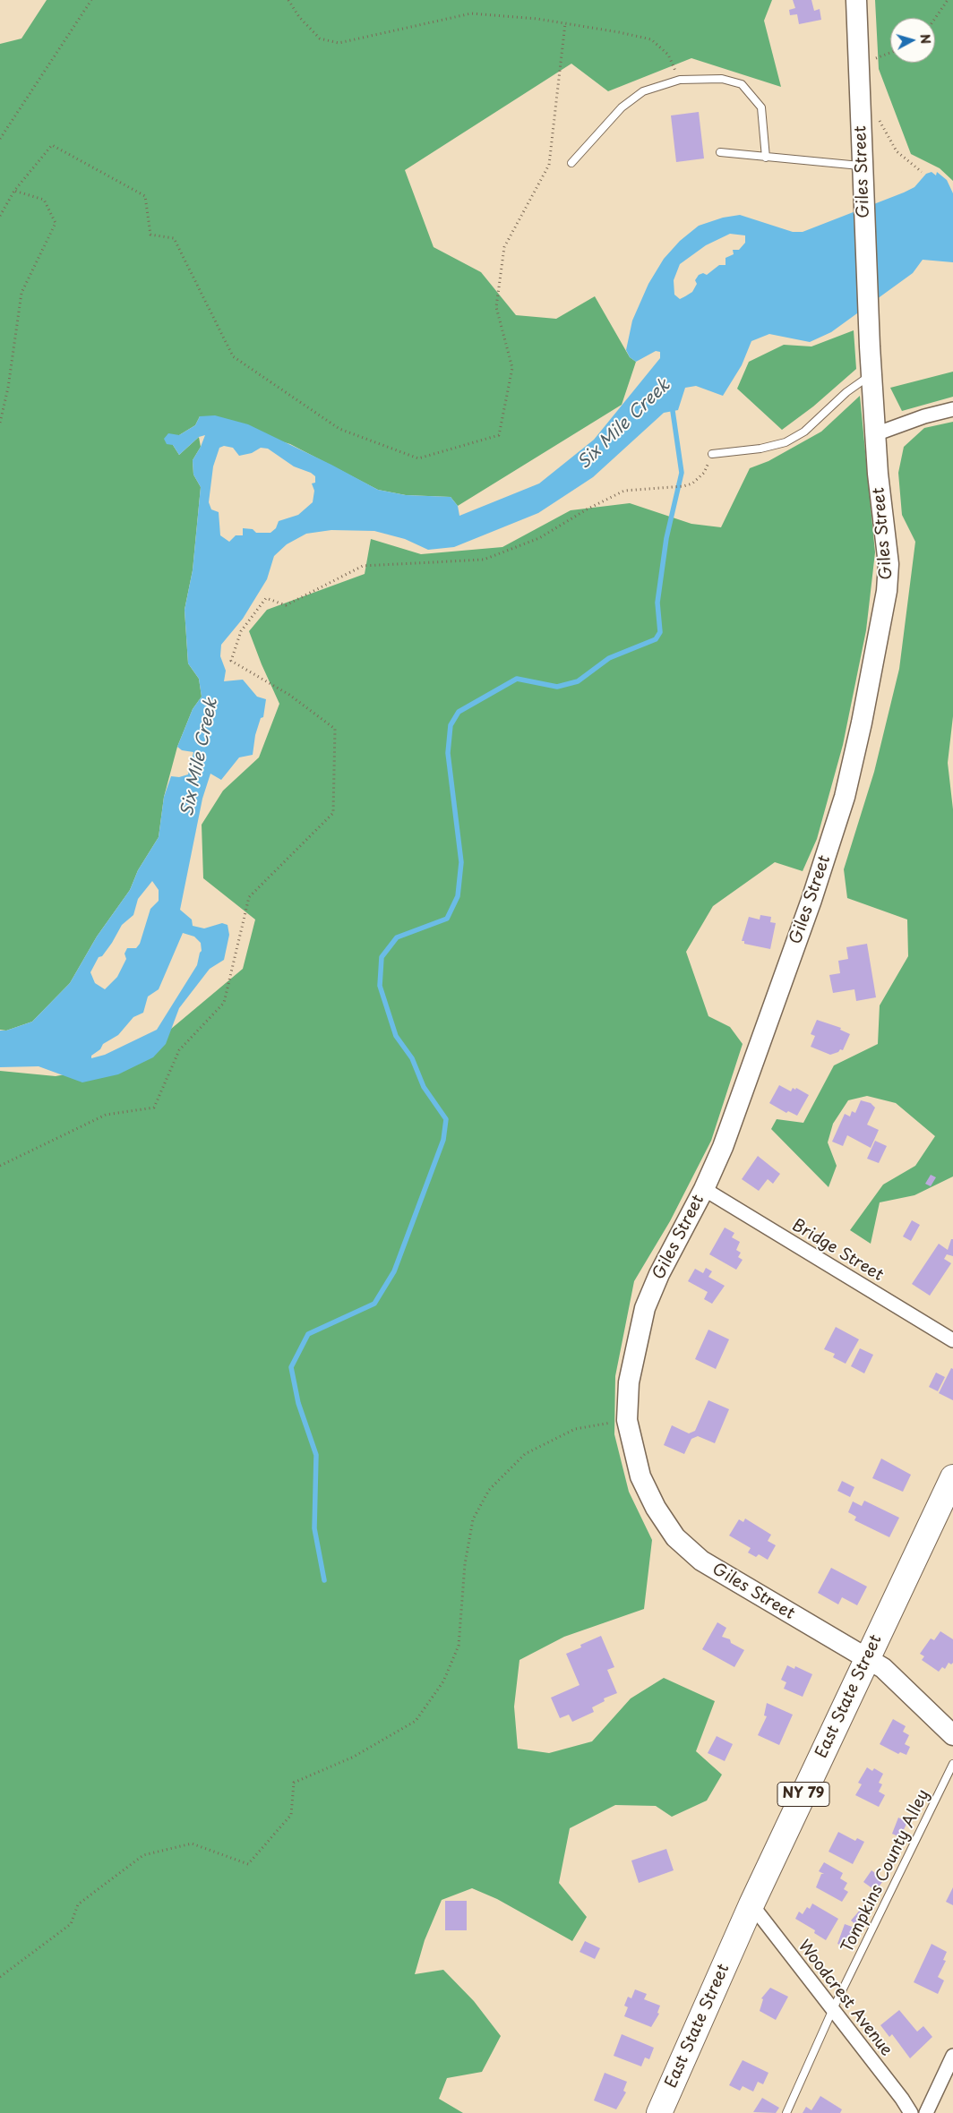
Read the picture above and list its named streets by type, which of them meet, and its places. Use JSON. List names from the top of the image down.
{
  "streets": {
    "highway": ["East State Street", "NY 79"],
    "street": ["Giles Street", "Bridge Street", "Woodcrest Avenue"],
    "lane": ["Tompkins County Alley"]
  },
  "crossings": [
    ["Giles Street", "Bridge Street"],
    ["Giles Street", "East State Street"],
    ["East State Street", "Woodcrest Avenue"],
    ["Tompkins County Alley", "Woodcrest Avenue"]
  ],
  "water": ["Six Mile Creek"],
  "north": "right"
}
